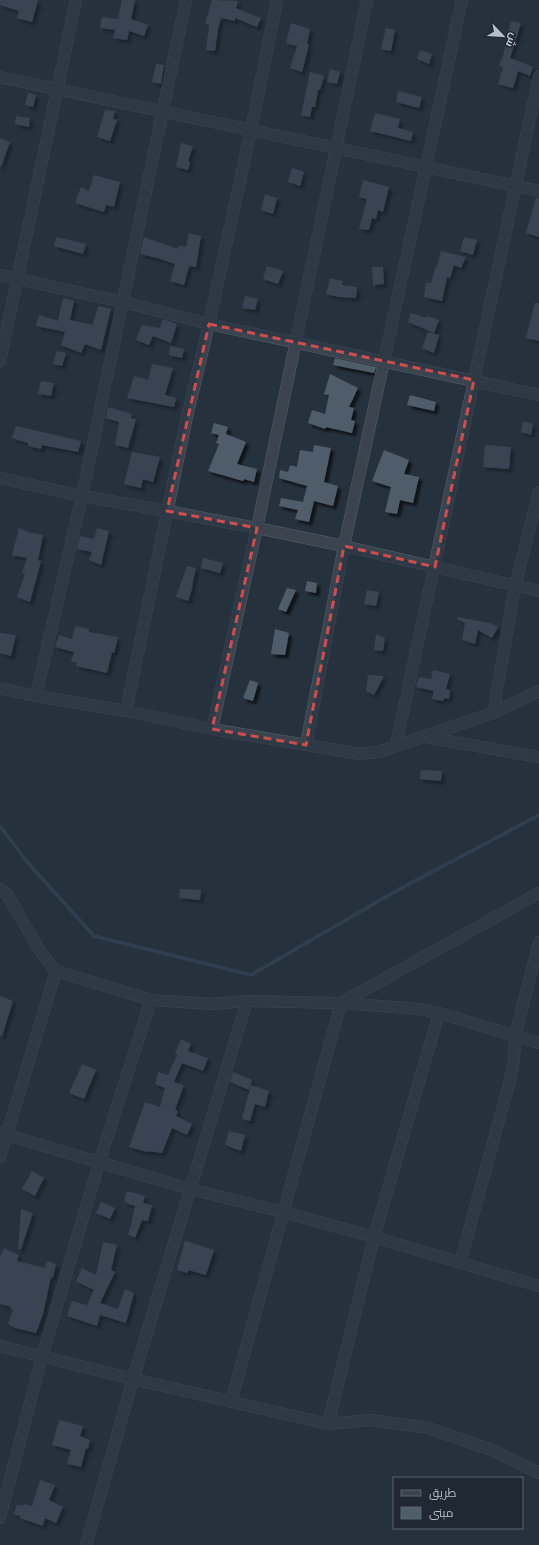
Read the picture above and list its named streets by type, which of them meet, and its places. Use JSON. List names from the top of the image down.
{
  "legend": ["طريق", "مبنى"],
  "north": "bottom right"
}
